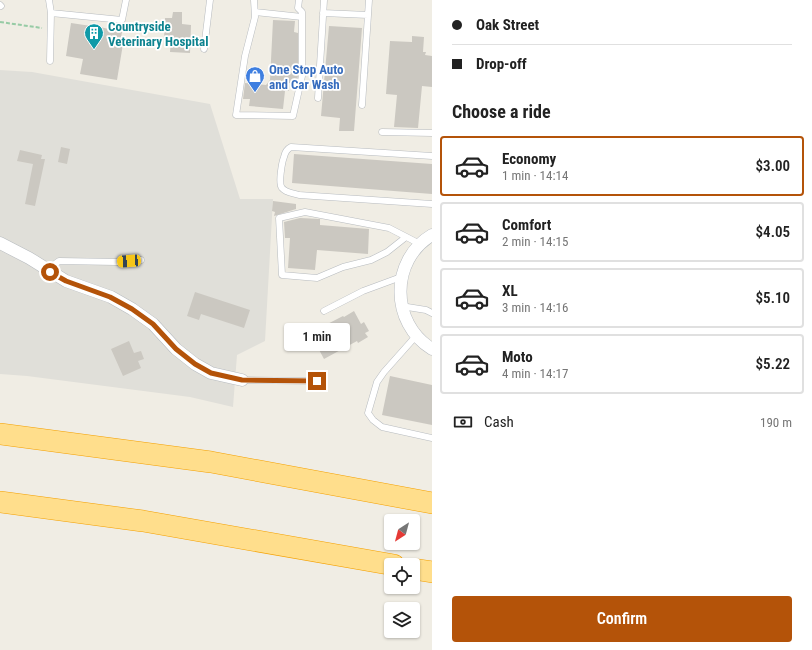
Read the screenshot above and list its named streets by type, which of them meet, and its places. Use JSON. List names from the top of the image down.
{
  "places": {
    "building": ["Countryside Veterinary Hospital"],
    "shop": ["One Stop Auto and Car Wash"]
  },
  "north": "bottom left",
  "page": {
    "banner": ["Oak Street", "Drop-off"],
    "heading": "Choose a ride",
    "list": [
      {
        "name": "Economy",
        "note": "1 min · 14:14",
        "value": "$3.00"
      },
      {
        "name": "Comfort",
        "note": "2 min · 14:15",
        "value": "$4.05"
      },
      {
        "name": "XL",
        "note": "3 min · 14:16",
        "value": "$5.10"
      },
      {
        "name": "Moto",
        "note": "4 min · 14:17",
        "value": "$5.22"
      }
    ],
    "bubble": "1 min",
    "pay": ["Cash", "190 m"],
    "buttons": "Confirm"
  }
}
